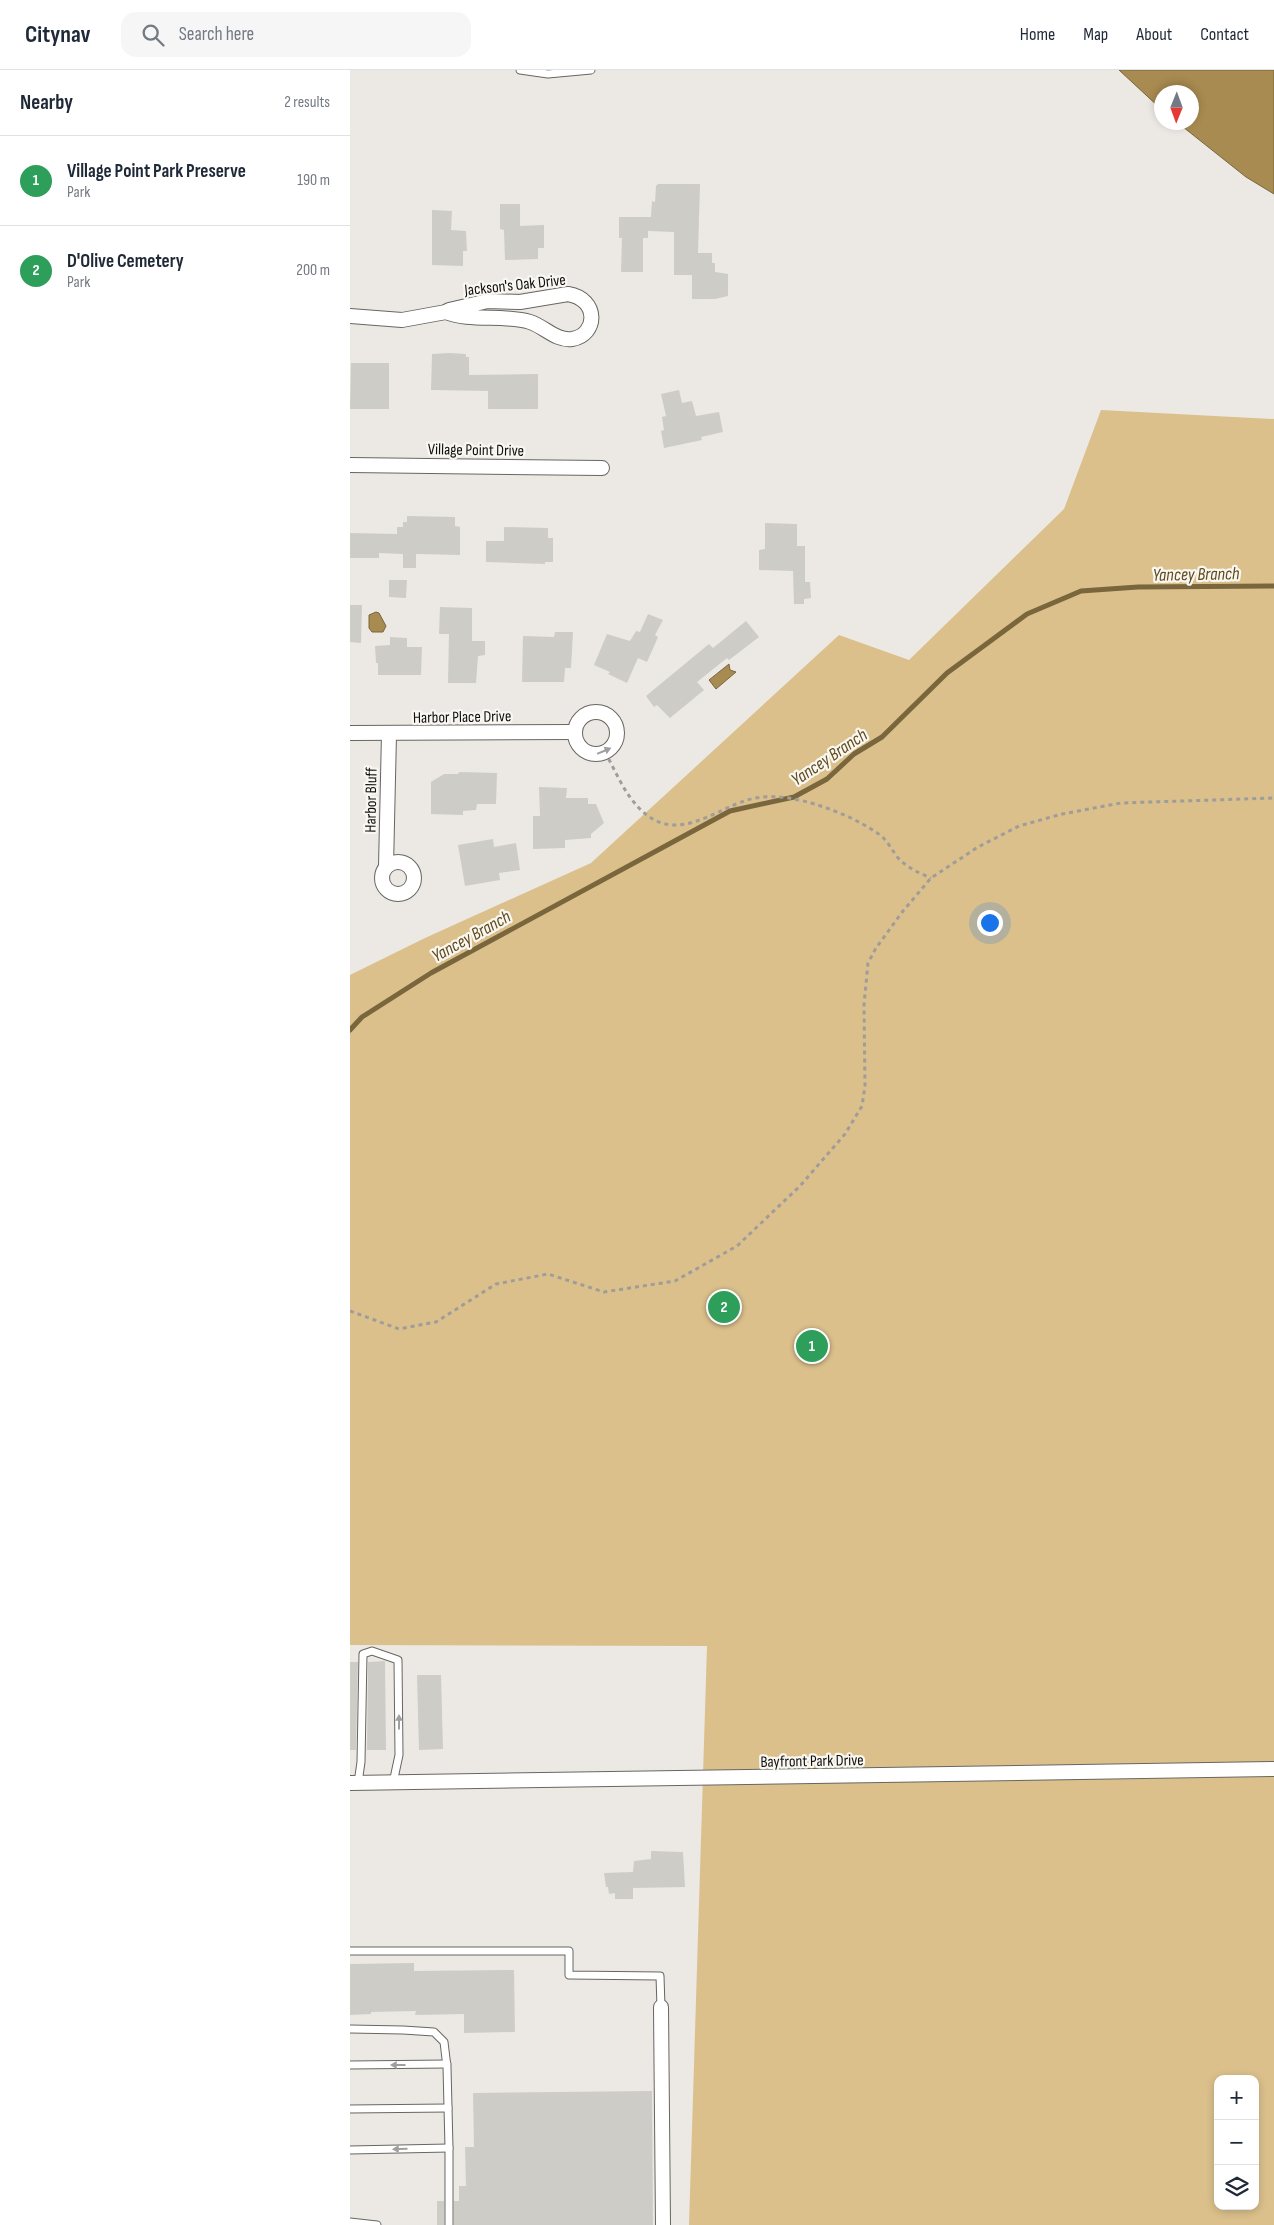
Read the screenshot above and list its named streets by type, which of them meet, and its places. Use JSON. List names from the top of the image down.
{
  "streets": {
    "street": [
      "Jackson's Oak Drive",
      "Village Point Drive",
      "Harbor Place Drive",
      "Harbor Bluff",
      "Bayfront Park Drive"
    ]
  },
  "crossings": [
    ["Harbor Place Drive", "Harbor Bluff"]
  ],
  "water": ["Yancey Branch"],
  "north": "bottom",
  "page": {
    "header": "Citynav",
    "search": "Search here",
    "nav": [
      "Home",
      "Map",
      "About",
      "Contact"
    ],
    "heading": ["Nearby", "2 results"],
    "list": [
      {
        "mark": "1",
        "name": "Village Point Park Preserve",
        "note": "Park",
        "value": "190 m"
      },
      {
        "mark": "2",
        "name": "D'Olive Cemetery",
        "note": "Park",
        "value": "200 m"
      }
    ],
    "pins": ["2", "1"],
    "map_buttons": ["+", "−"]
  }
}
